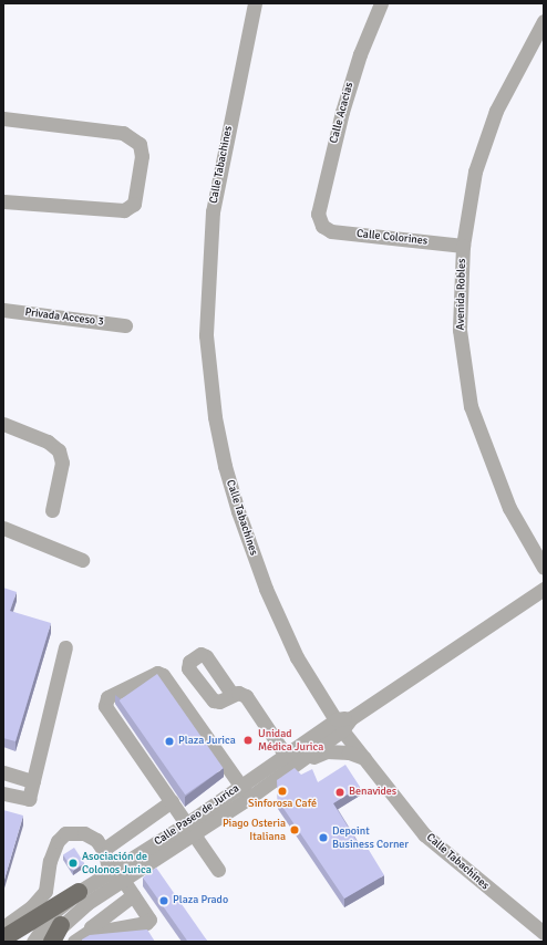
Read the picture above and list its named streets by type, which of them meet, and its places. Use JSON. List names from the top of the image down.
{
  "streets": {
    "street": [
      "Calle Acacias",
      "Calle Tabachines",
      "Calle Colorines",
      "Avenida Robles",
      "Privada Acceso 3",
      "Calle Paseo de Jurica"
    ]
  },
  "crossings": [
    ["Calle Acacias", "Calle Colorines"],
    ["Calle Tabachines", "Calle Paseo de Jurica"],
    ["Calle Colorines", "Avenida Robles"]
  ],
  "places": [
    "Unidad Médica Jurica",
    "Plaza Jurica",
    "Sinforosa Café",
    "Benavides",
    "Piago Osteria Italiana",
    "Depoint Business Corner",
    "Asociación de Colonos Jurica",
    "Plaza Prado"
  ]
}
